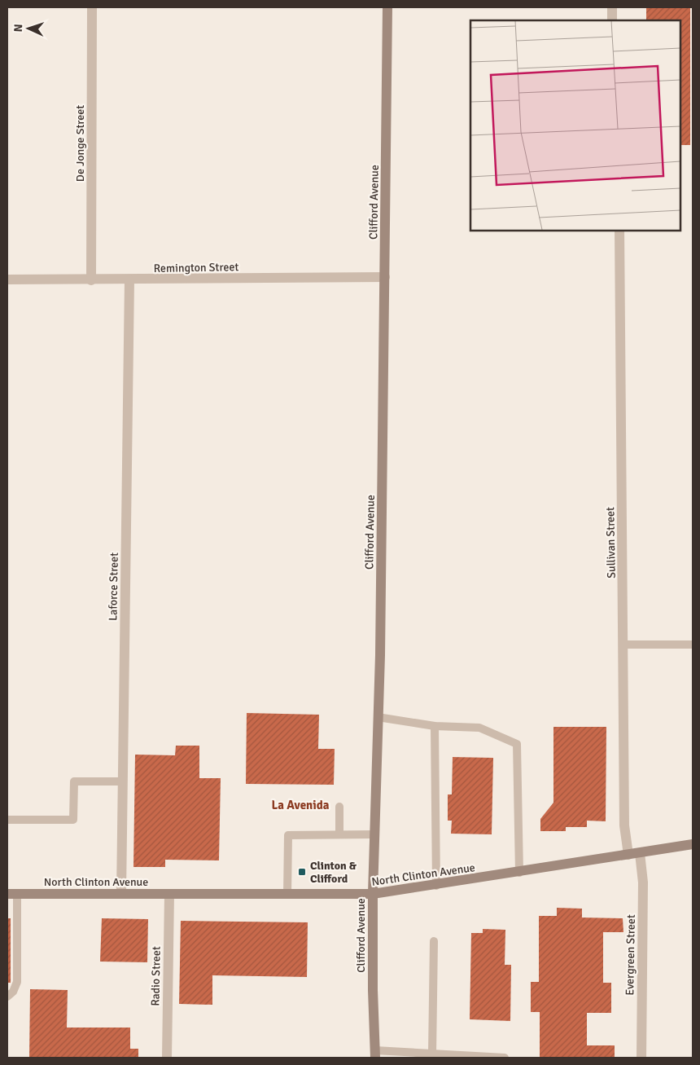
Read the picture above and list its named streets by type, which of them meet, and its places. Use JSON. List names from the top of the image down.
{
  "streets": {
    "main road": ["Clifford Avenue", "North Clinton Avenue"],
    "street": [
      "De Jonge Street",
      "Remington Street",
      "Sullivan Street",
      "Laforce Street",
      "Evergreen Street",
      "Radio Street"
    ]
  },
  "crossings": [
    ["De Jonge Street", "Remington Street"],
    ["Clifford Avenue", "Remington Street"],
    ["Clifford Avenue", "North Clinton Avenue"],
    ["Remington Street", "Laforce Street"],
    ["Sullivan Street", "North Clinton Avenue"],
    ["Laforce Street", "North Clinton Avenue"],
    ["North Clinton Avenue", "Evergreen Street"],
    ["North Clinton Avenue", "Radio Street"]
  ],
  "districts": ["La Avenida"],
  "places": {
    "transit": ["Clinton & Clifford"]
  },
  "north": "left"
}
